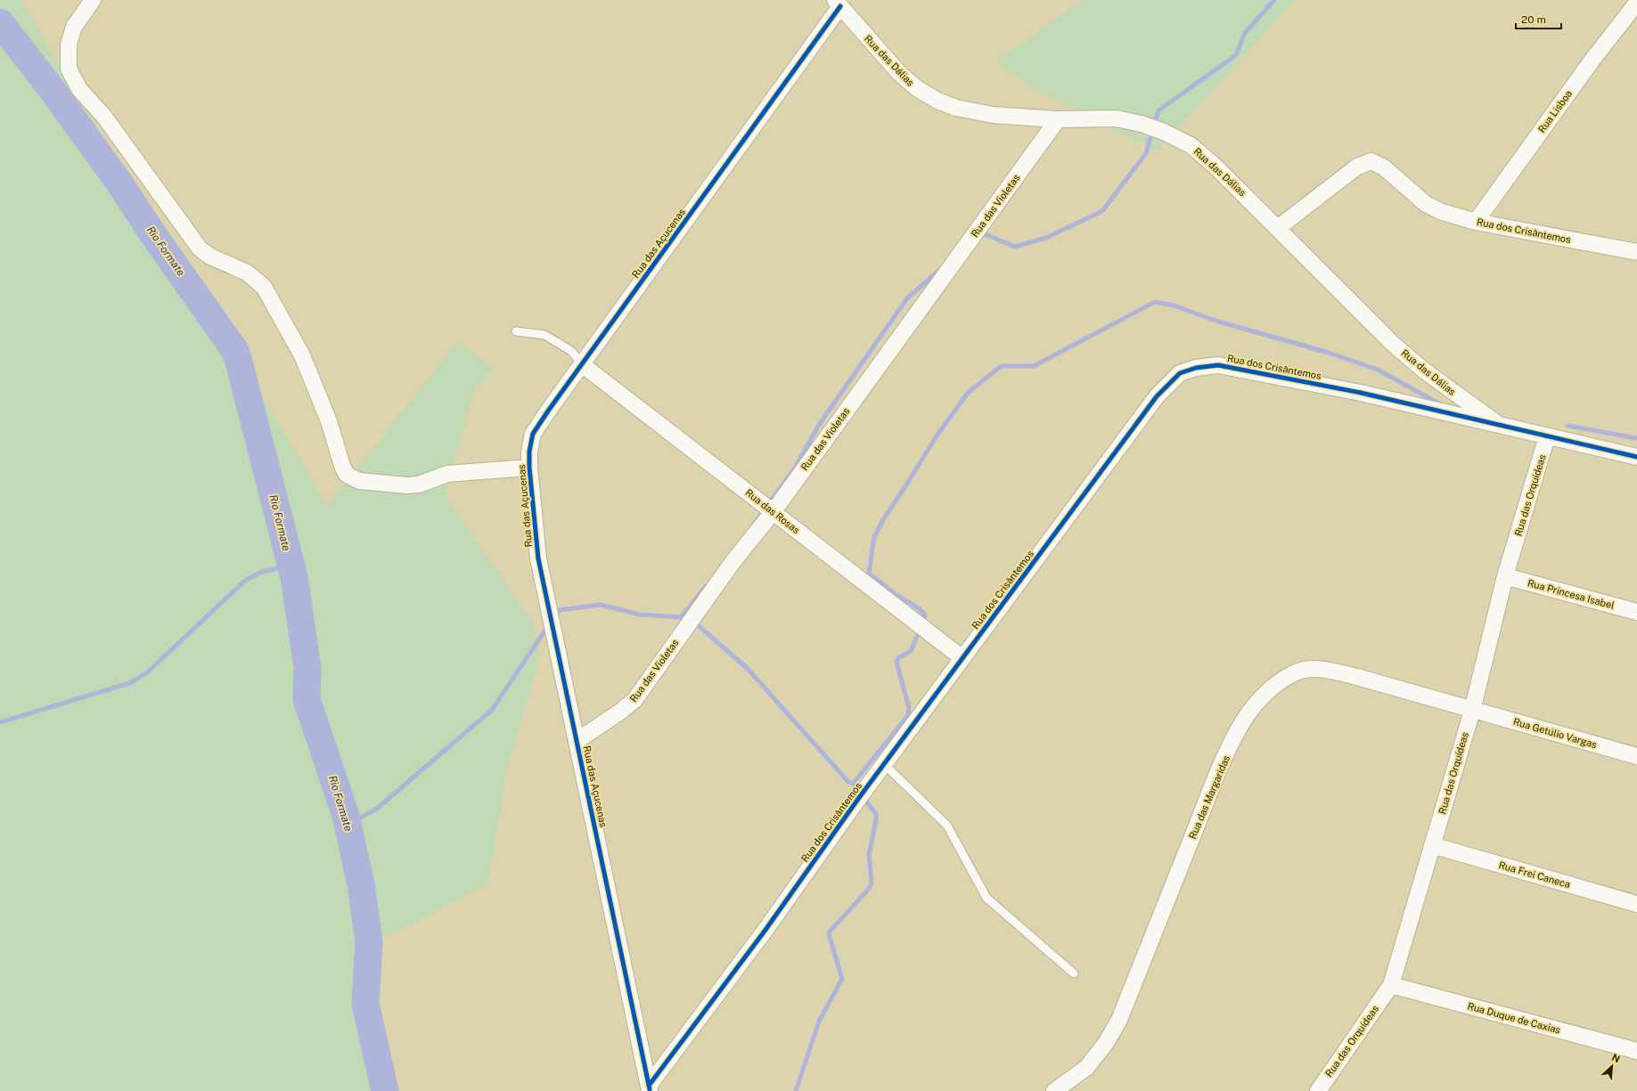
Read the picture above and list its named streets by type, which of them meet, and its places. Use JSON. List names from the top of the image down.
{
  "streets": {
    "street": [
      "Rua das Dálias",
      "Rua Lisboa",
      "Rua das Violetas",
      "Rua dos Crisântemos",
      "Rua das Açucenas",
      "Rua das Orquídeas",
      "Rua das Rosas",
      "Rua Princesa Isabel",
      "Rua Getúlio Vargas",
      "Rua das Margaridas",
      "Rua Frei Caneca",
      "Rua Duque de Caxias"
    ]
  },
  "crossings": [
    ["Rua das Dálias", "Rua das Violetas"],
    ["Rua das Dálias", "Rua dos Crisântemos"],
    ["Rua das Dálias", "Rua das Açucenas"],
    ["Rua Lisboa", "Rua dos Crisântemos"],
    ["Rua das Violetas", "Rua das Açucenas"],
    ["Rua das Violetas", "Rua das Rosas"],
    ["Rua dos Crisântemos", "Rua das Açucenas"],
    ["Rua dos Crisântemos", "Rua das Orquídeas"],
    ["Rua dos Crisântemos", "Rua das Rosas"],
    ["Rua das Açucenas", "Rua das Rosas"],
    ["Rua das Orquídeas", "Rua Princesa Isabel"],
    ["Rua das Orquídeas", "Rua Getúlio Vargas"],
    ["Rua das Orquídeas", "Rua das Margaridas"],
    ["Rua das Orquídeas", "Rua Frei Caneca"],
    ["Rua das Orquídeas", "Rua Duque de Caxias"],
    ["Rua Getúlio Vargas", "Rua das Margaridas"]
  ],
  "water": ["Rio Formate"],
  "scale_bar": "20 m",
  "north": "top right"
}
